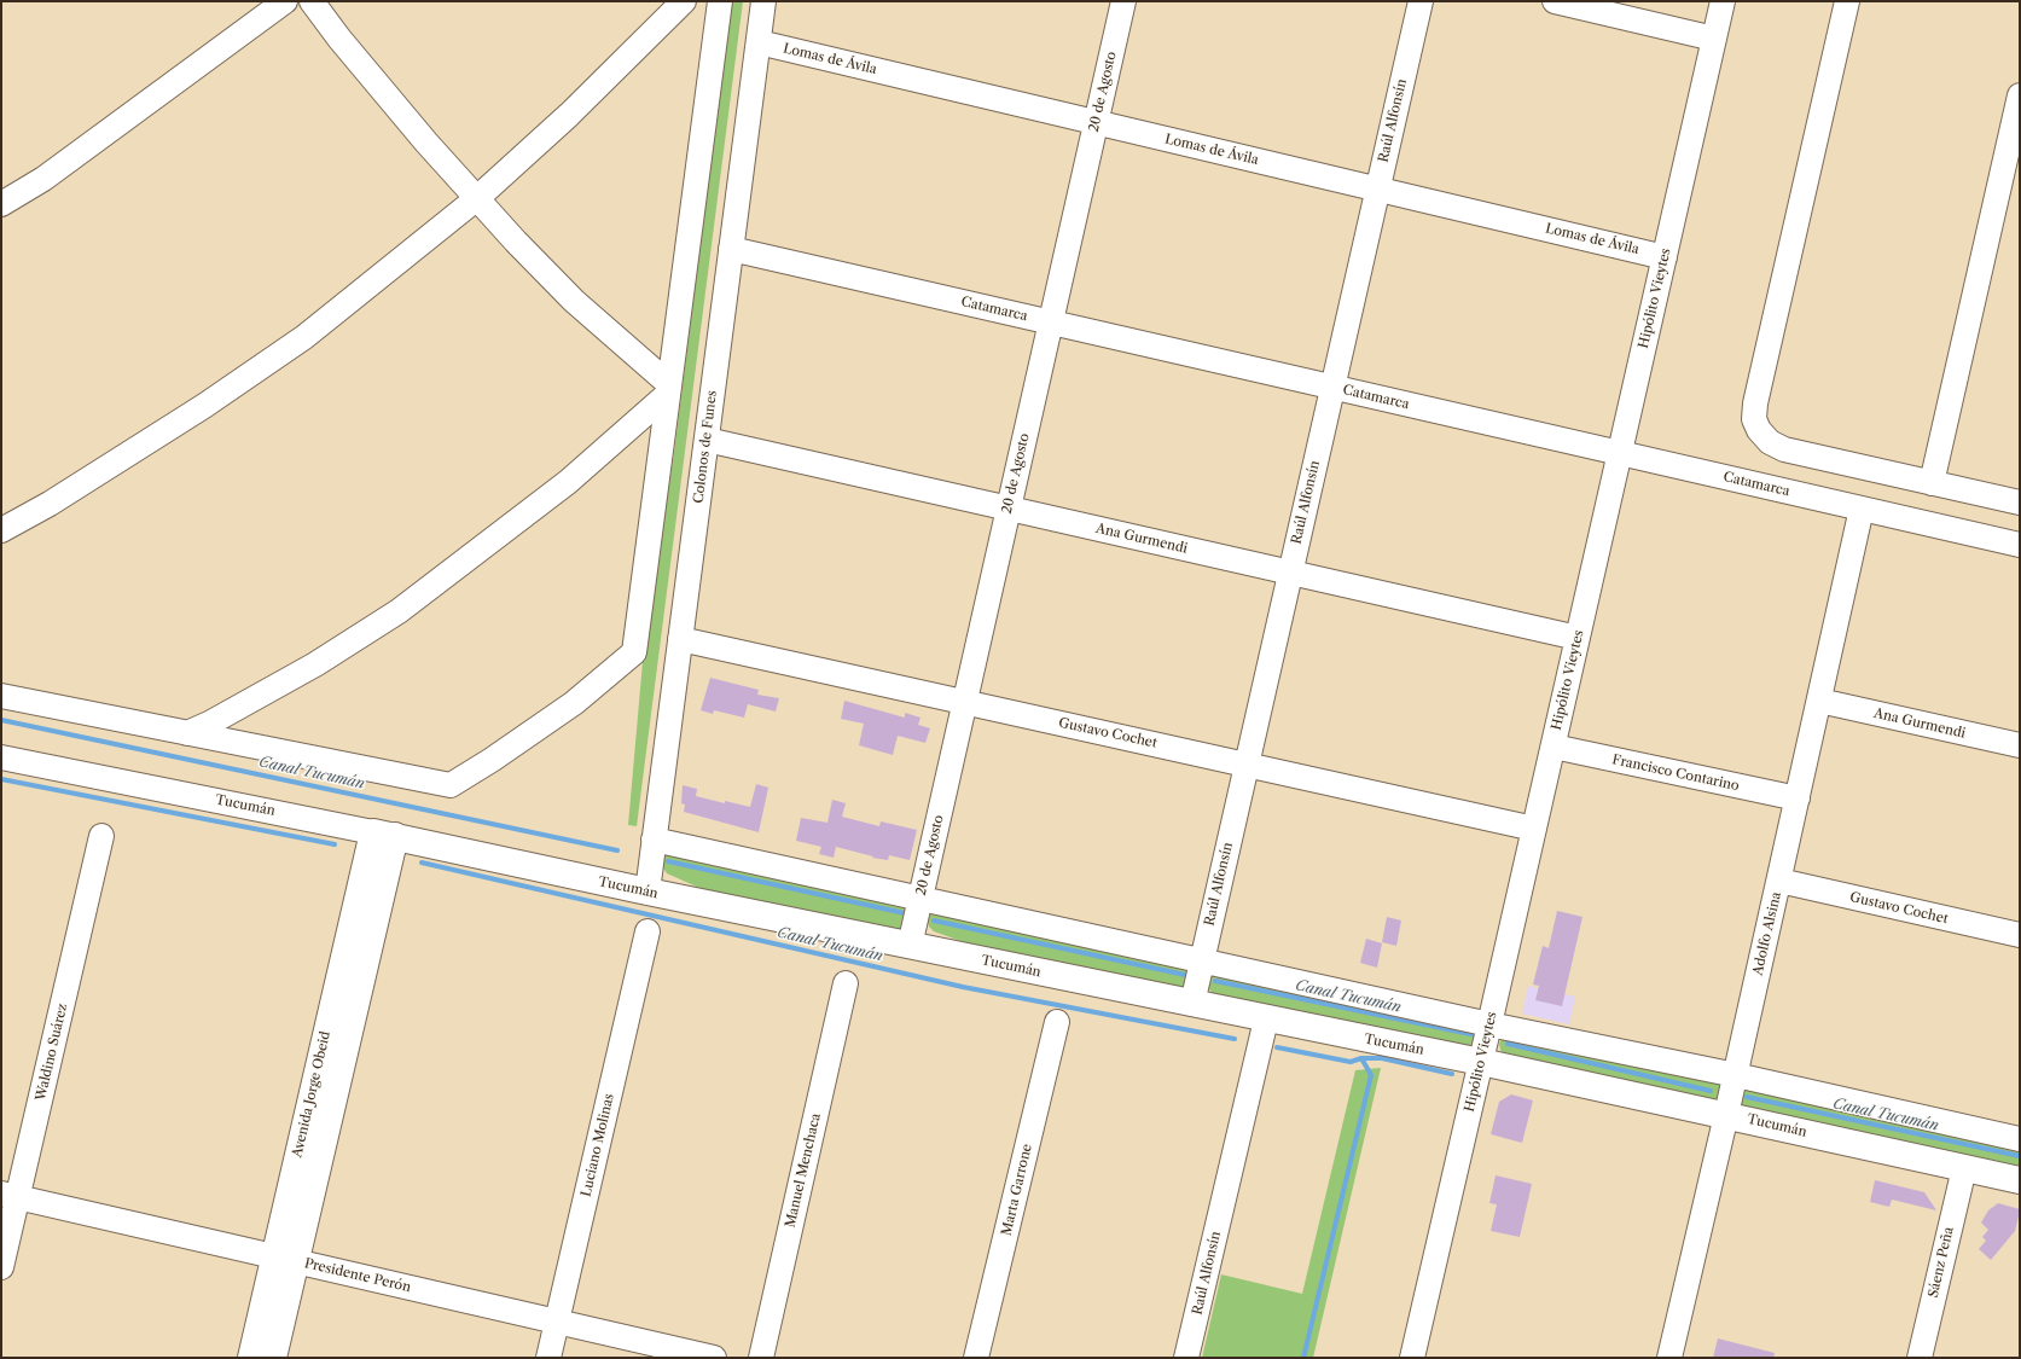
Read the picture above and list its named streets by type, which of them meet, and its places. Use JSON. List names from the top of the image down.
{
  "streets": {
    "main road": ["Tucumán", "Avenida Jorge Obeid"],
    "street": [
      "Lomas de Ávila",
      "20 de Agosto",
      "Raúl Alfonsín",
      "Hipólito Vieytes",
      "Catamarca",
      "Colonos de Funes",
      "Ana Gurmendi",
      "Gustavo Cochet",
      "Francisco Contarino",
      "Adolfo Alsina",
      "Waldino Suárez",
      "Luciano Molinas",
      "Manuel Menchaca",
      "Marta Garrone",
      "Sáenz Peña",
      "Presidente Perón"
    ]
  },
  "crossings": [
    ["Lomas de Ávila", "20 de Agosto"],
    ["Lomas de Ávila", "Raúl Alfonsín"],
    ["Lomas de Ávila", "Hipólito Vieytes"],
    ["Lomas de Ávila", "Colonos de Funes"],
    ["20 de Agosto", "Catamarca"],
    ["20 de Agosto", "Ana Gurmendi"],
    ["20 de Agosto", "Gustavo Cochet"],
    ["20 de Agosto", "Tucumán"],
    ["Raúl Alfonsín", "Catamarca"],
    ["Raúl Alfonsín", "Ana Gurmendi"],
    ["Raúl Alfonsín", "Gustavo Cochet"],
    ["Raúl Alfonsín", "Tucumán"],
    ["Hipólito Vieytes", "Catamarca"],
    ["Hipólito Vieytes", "Ana Gurmendi"],
    ["Hipólito Vieytes", "Gustavo Cochet"],
    ["Hipólito Vieytes", "Francisco Contarino"],
    ["Hipólito Vieytes", "Tucumán"],
    ["Catamarca", "Colonos de Funes"],
    ["Catamarca", "Adolfo Alsina"],
    ["Colonos de Funes", "Ana Gurmendi"],
    ["Colonos de Funes", "Gustavo Cochet"],
    ["Colonos de Funes", "Tucumán"],
    ["Ana Gurmendi", "Adolfo Alsina"],
    ["Gustavo Cochet", "Adolfo Alsina"],
    ["Francisco Contarino", "Adolfo Alsina"],
    ["Tucumán", "Adolfo Alsina"],
    ["Tucumán", "Avenida Jorge Obeid"],
    ["Tucumán", "Sáenz Peña"],
    ["Waldino Suárez", "Presidente Perón"],
    ["Avenida Jorge Obeid", "Presidente Perón"],
    ["Luciano Molinas", "Presidente Perón"]
  ],
  "water": ["Canal Tucumán"]
}
